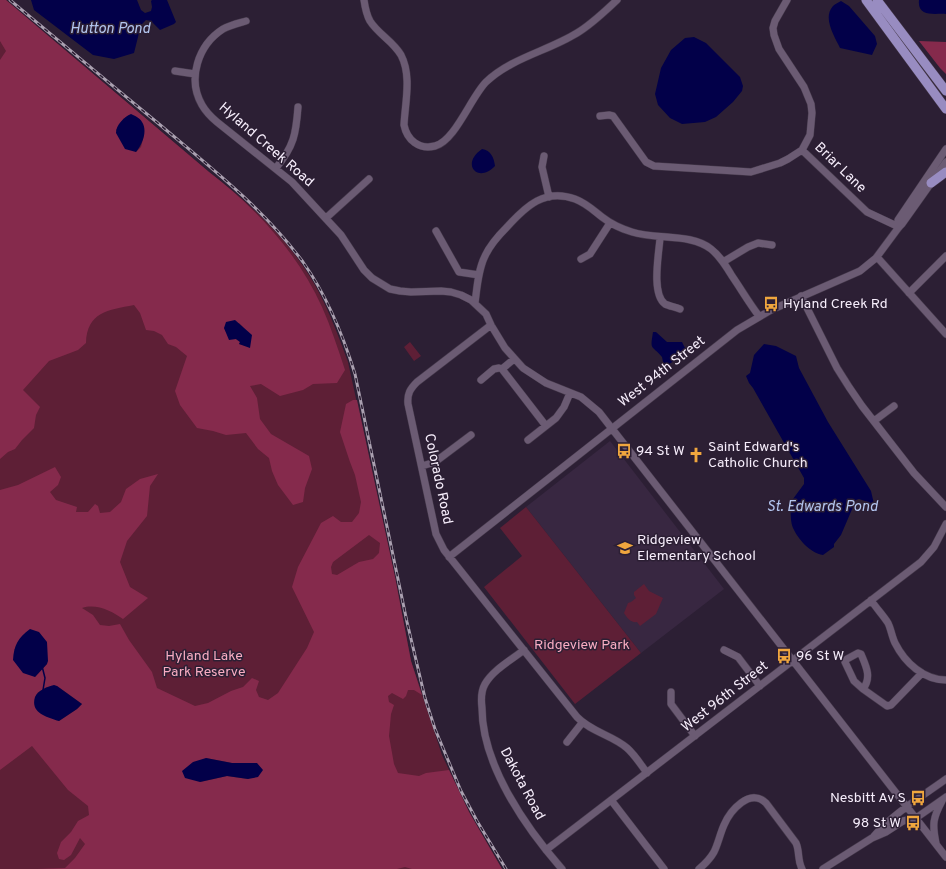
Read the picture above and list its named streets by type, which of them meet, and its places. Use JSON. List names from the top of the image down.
{
  "streets": {
    "street": [
      "Hyland Creek Road",
      "Briar Lane",
      "West 94th Street",
      "Colorado Road",
      "West 96th Street",
      "Dakota Road"
    ]
  },
  "crossings": [
    ["Briar Lane", "West 94th Street"],
    ["West 94th Street", "Colorado Road"],
    ["Colorado Road", "Dakota Road"],
    ["West 96th Street", "Dakota Road"]
  ],
  "water": ["Hutton Pond", "St. Edwards Pond"],
  "parks": ["Ridgeview Park", "Hyland Lake Park Reserve"],
  "places": {
    "bus stop": [
      "Hyland Creek Rd",
      "94 St W",
      "96 St W",
      "Nesbitt Av S",
      "98 St W"
    ],
    "church": ["Saint Edward's Catholic Church"],
    "school or university": ["Ridgeview Elementary School"]
  }
}
